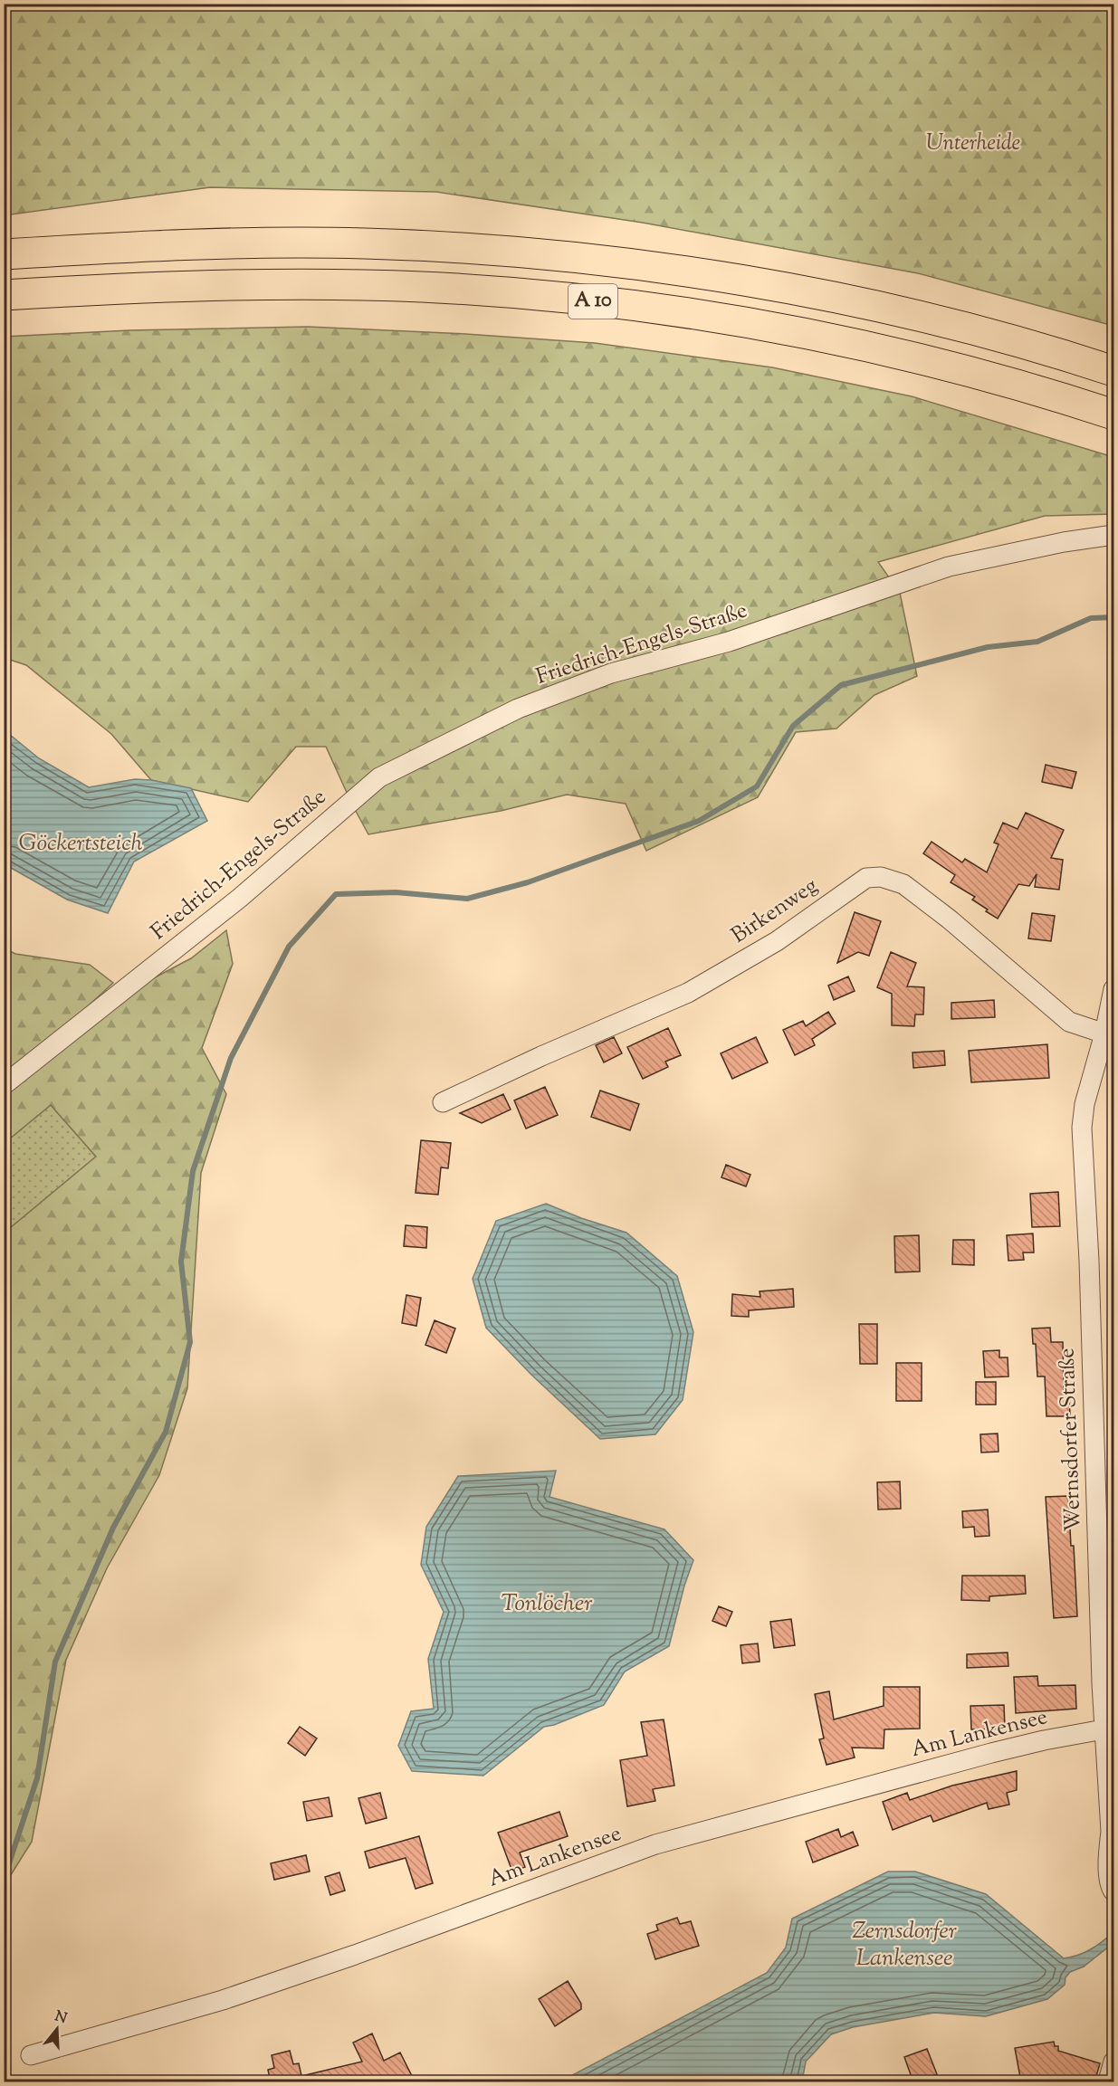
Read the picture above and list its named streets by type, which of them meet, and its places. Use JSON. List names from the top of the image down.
{
  "streets": {
    "highway": ["A 10"],
    "street": [
      "Friedrich-Engels-Straße",
      "Birkenweg",
      "Wernsdorfer Straße",
      "Am Lankensee"
    ]
  },
  "crossings": [
    ["Birkenweg", "Wernsdorfer Straße"],
    ["Wernsdorfer Straße", "Am Lankensee"]
  ],
  "water": ["Göckertsteich", "Tonlöcher", "Zernsdorfer Lankensee"],
  "parks": ["Unterheide"],
  "north": "top"
}
